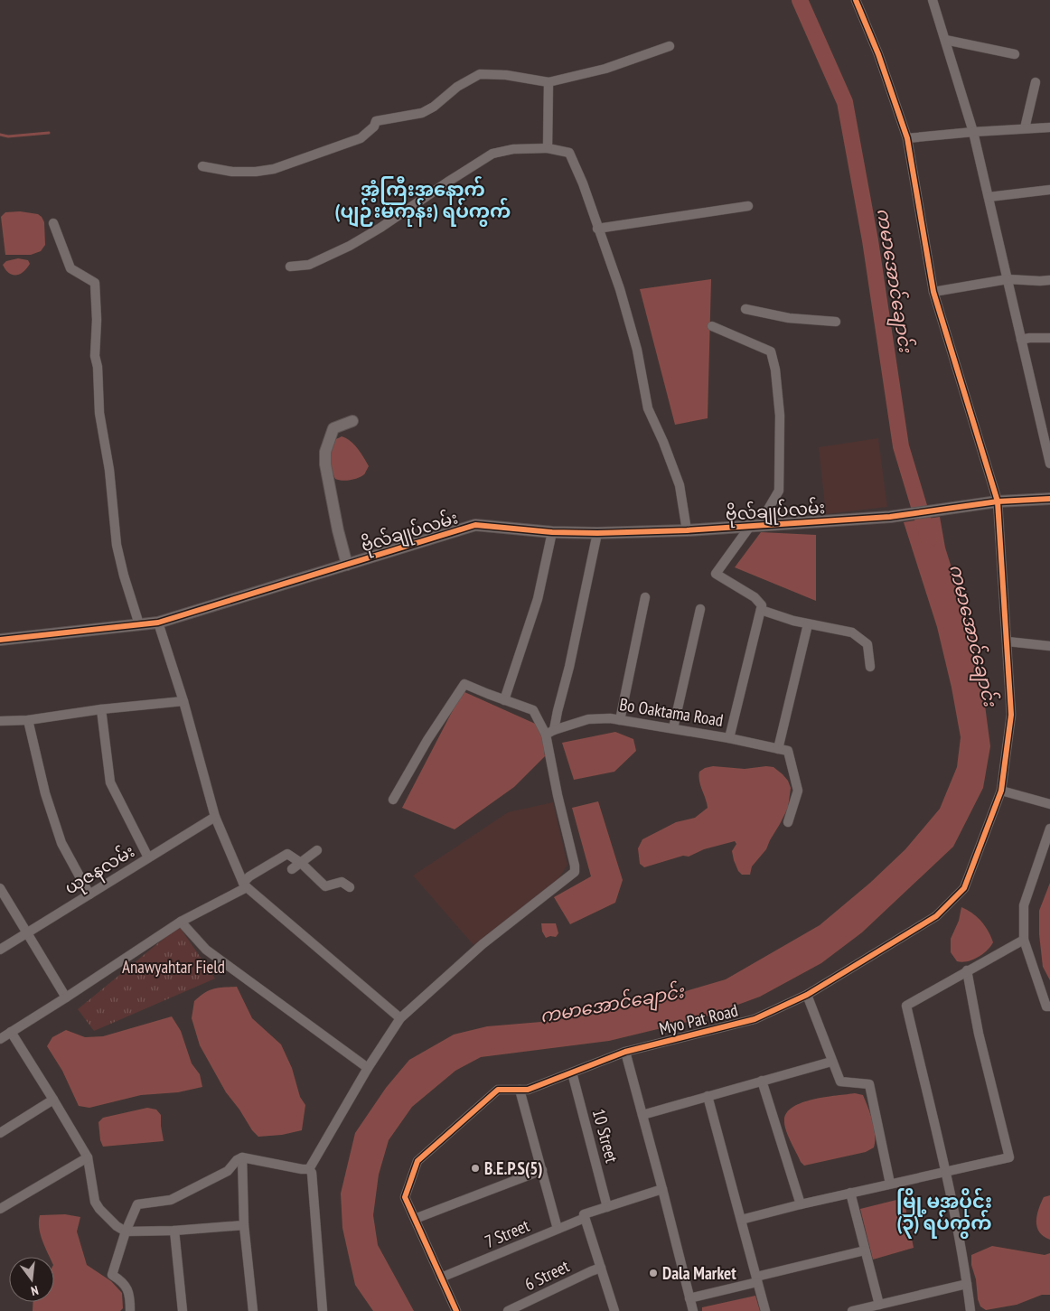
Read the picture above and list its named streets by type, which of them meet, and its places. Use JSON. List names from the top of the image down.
{
  "streets": {
    "street": [
      "ဗိုလ်ချုပ်လမ်း",
      "Bo Oaktama Road",
      "ယုဇနလမ်း",
      "Myo Pat Road",
      "10 Street",
      "7 Street",
      "6 Street"
    ]
  },
  "crossings": [
    ["ဗိုလ်ချုပ်လမ်း", "Myo Pat Road"],
    ["Myo Pat Road", "10 Street"],
    ["Myo Pat Road", "7 Street"],
    ["10 Street", "7 Street"]
  ],
  "districts": ["အံ့ကြီးအနောက် (ပျဉ်းမကုန်း) ရပ်ကွက်", "မြို့မအပိုင်း (၃) ရပ်ကွက်"],
  "water": ["ကမာအောင်ချောင်း"],
  "parks": ["Anawyahtar Field"],
  "places": ["B.E.P.S(5)", "Dala Market"],
  "north": "bottom"
}
